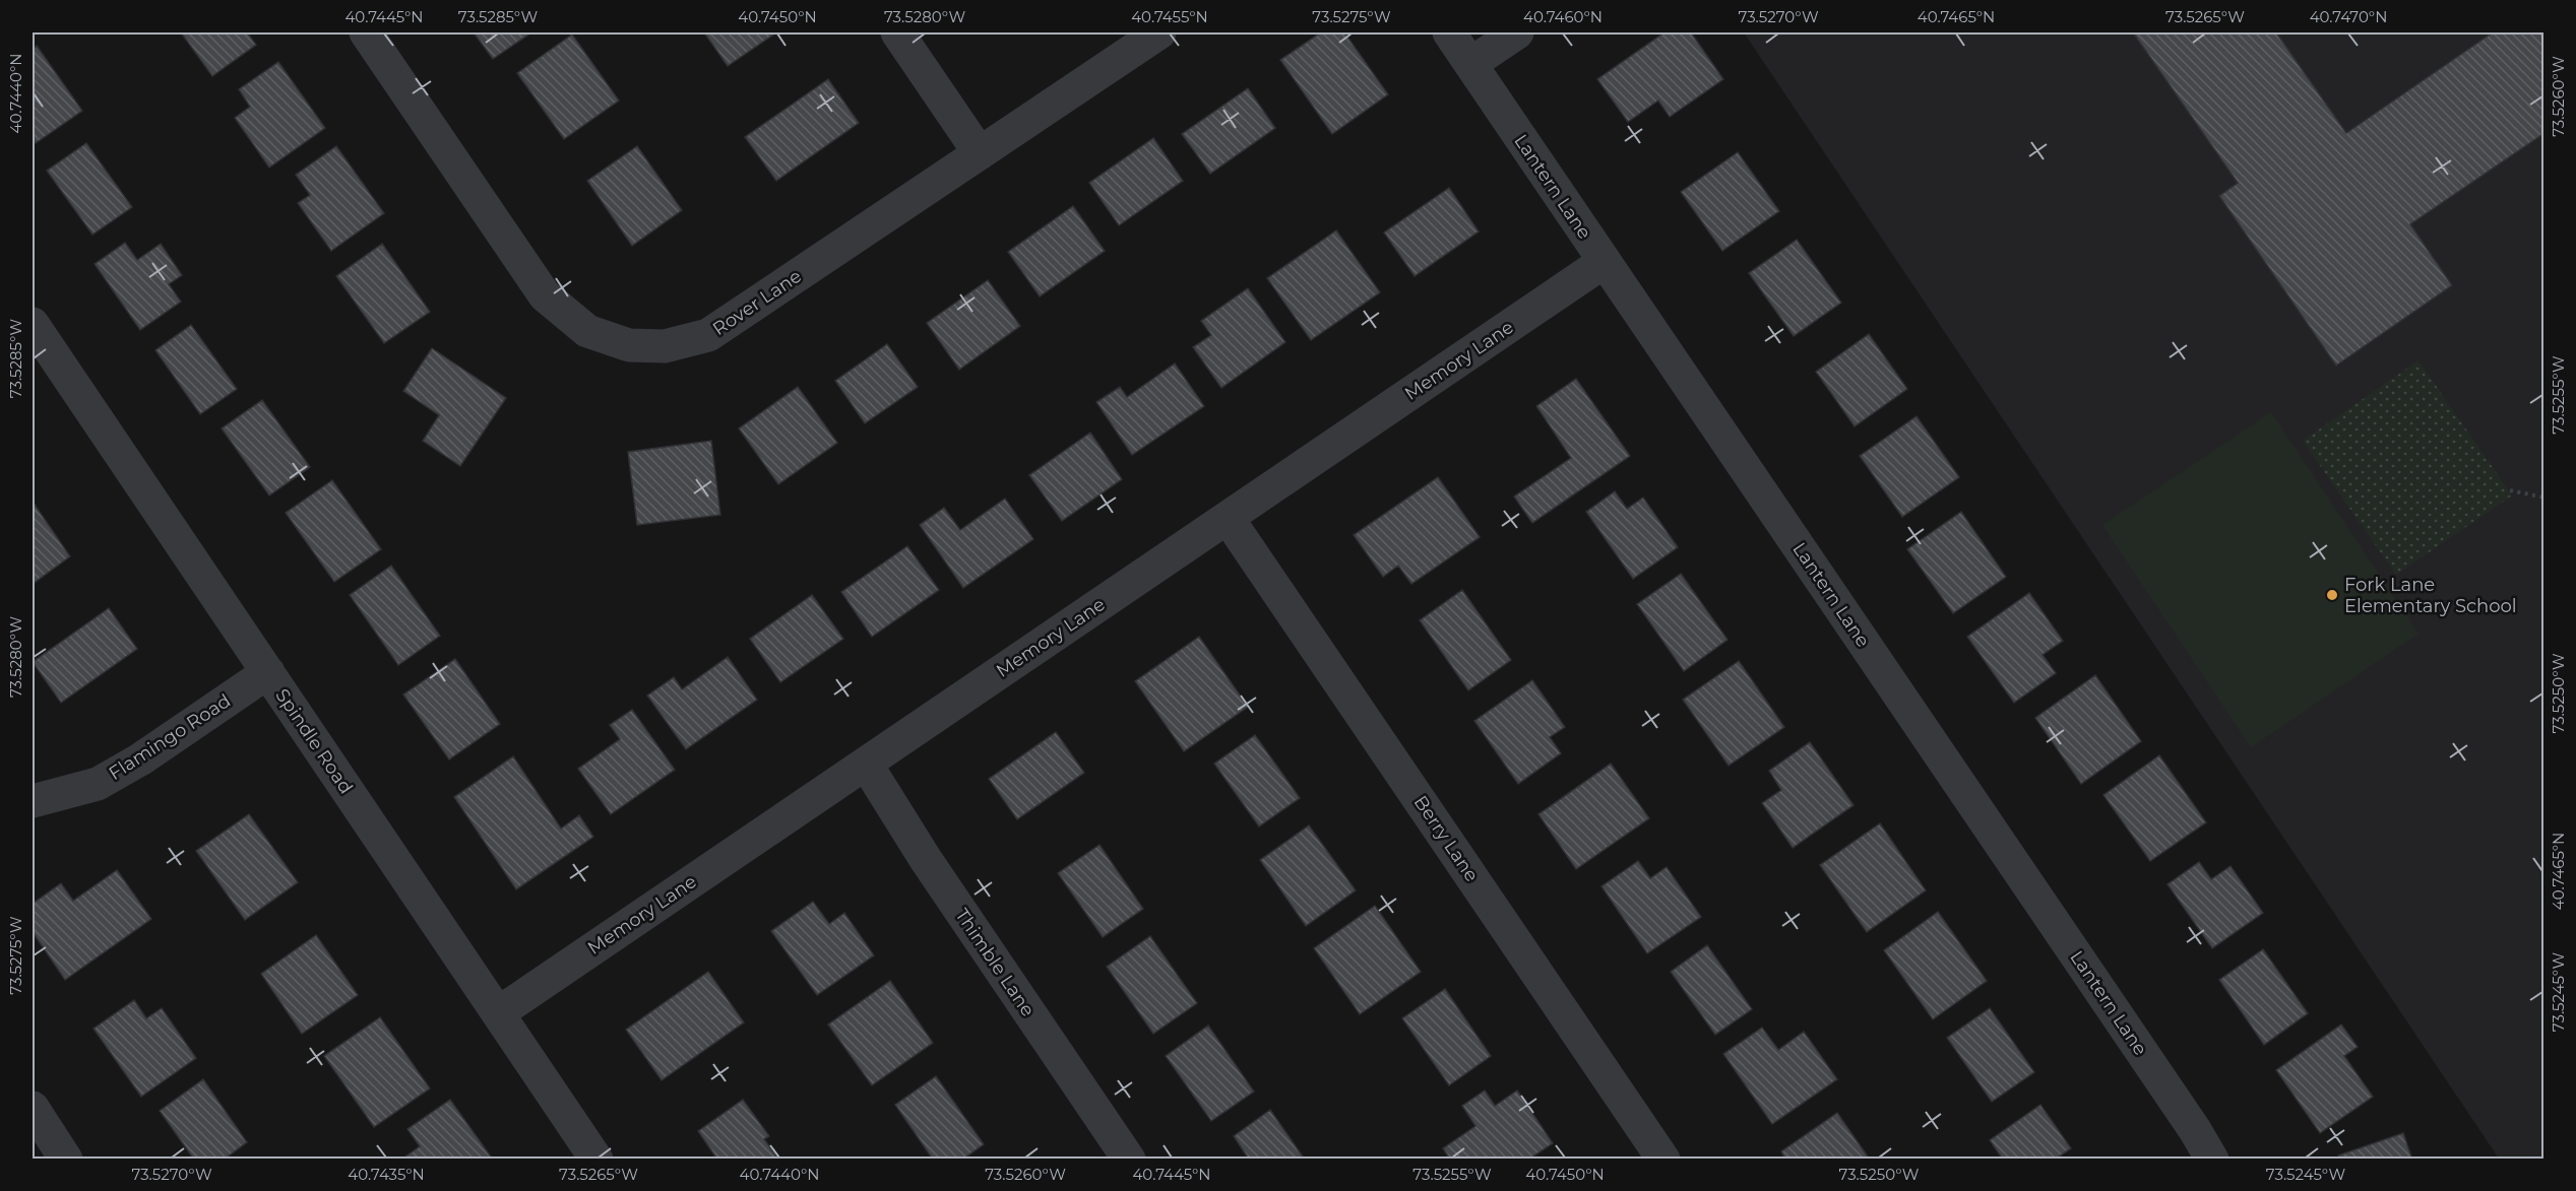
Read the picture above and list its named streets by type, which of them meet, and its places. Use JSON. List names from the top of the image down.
{
  "streets": {
    "street": [
      "Lantern Lane",
      "Rover Lane",
      "Memory Lane",
      "Flamingo Road",
      "Spindle Road",
      "Berry Lane",
      "Thimble Lane"
    ]
  },
  "crossings": [
    ["Lantern Lane", "Memory Lane"],
    ["Memory Lane", "Spindle Road"],
    ["Memory Lane", "Berry Lane"],
    ["Memory Lane", "Thimble Lane"],
    ["Flamingo Road", "Spindle Road"]
  ],
  "places": ["Fork Lane Elementary School"],
  "coordinates": [
    "40.7445°N",
    "73.5285°W",
    "40.7450°N",
    "73.5280°W",
    "40.7455°N",
    "73.5275°W",
    "40.7460°N",
    "73.5270°W",
    "40.7465°N",
    "73.5265°W",
    "40.7470°N",
    "40.7440°N",
    "73.5260°W",
    "73.5255°W",
    "73.5250°W",
    "73.5245°W",
    "40.7435°N"
  ]
}
